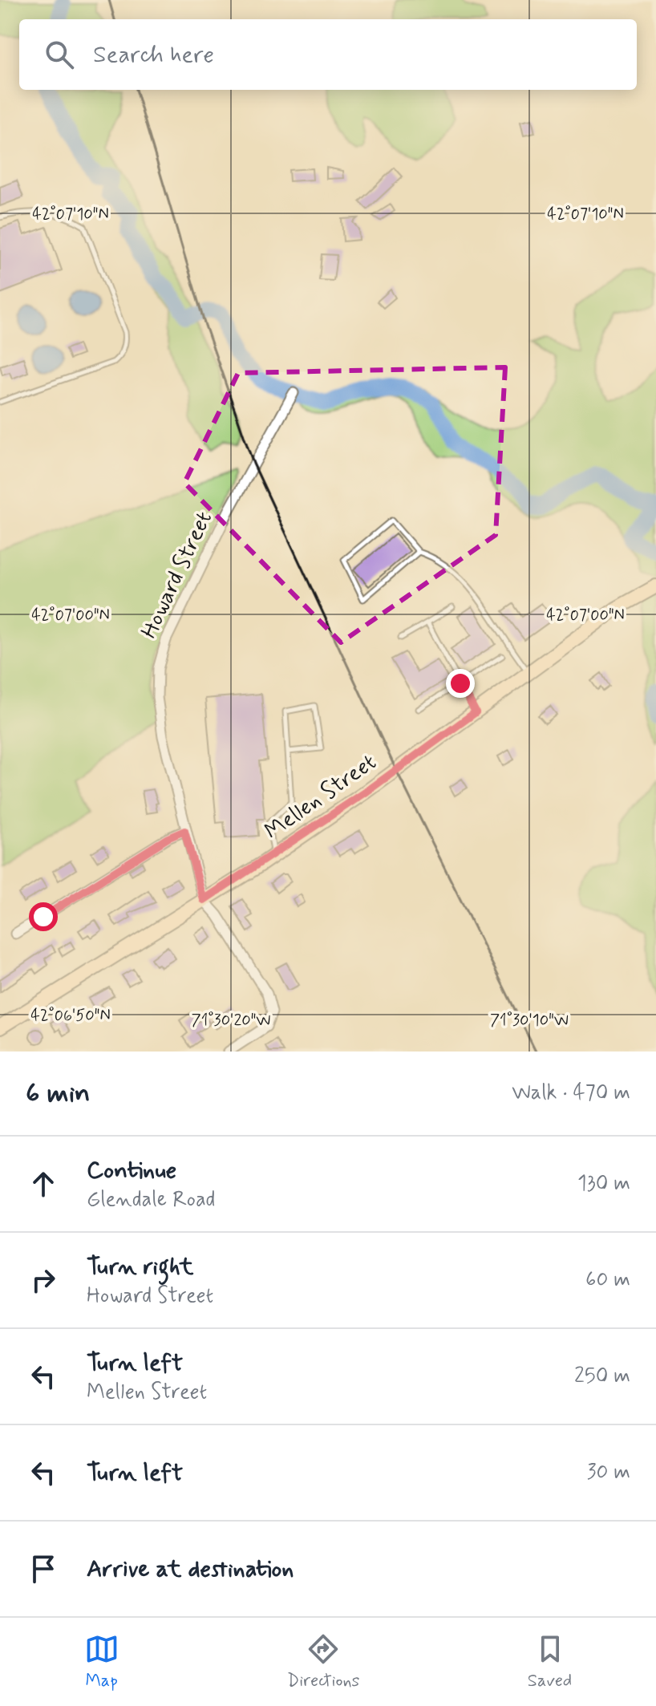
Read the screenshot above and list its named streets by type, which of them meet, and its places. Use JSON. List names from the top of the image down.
{
  "streets": {
    "street": ["Howard Street", "Mellen Street"]
  },
  "crossings": [
    ["Howard Street", "Mellen Street"]
  ],
  "page": {
    "search": "Search here",
    "heading": ["6 min", "Walk · 470 m"],
    "list": [
      ["Continue", "Glendale Road", "130 m"],
      ["Turn right", "Howard Street", "60 m"],
      ["Turn left", "Mellen Street", "250 m"],
      ["Turn left", "30 m"],
      "Arrive at destination"
    ],
    "nav": ["Map", "Directions", "Saved"]
  },
  "coordinates": [
    "42°07'10\"N",
    "42°07'00\"N",
    "42°06'50\"N",
    "71°30'20\"W",
    "71°30'10\"W"
  ]
}
